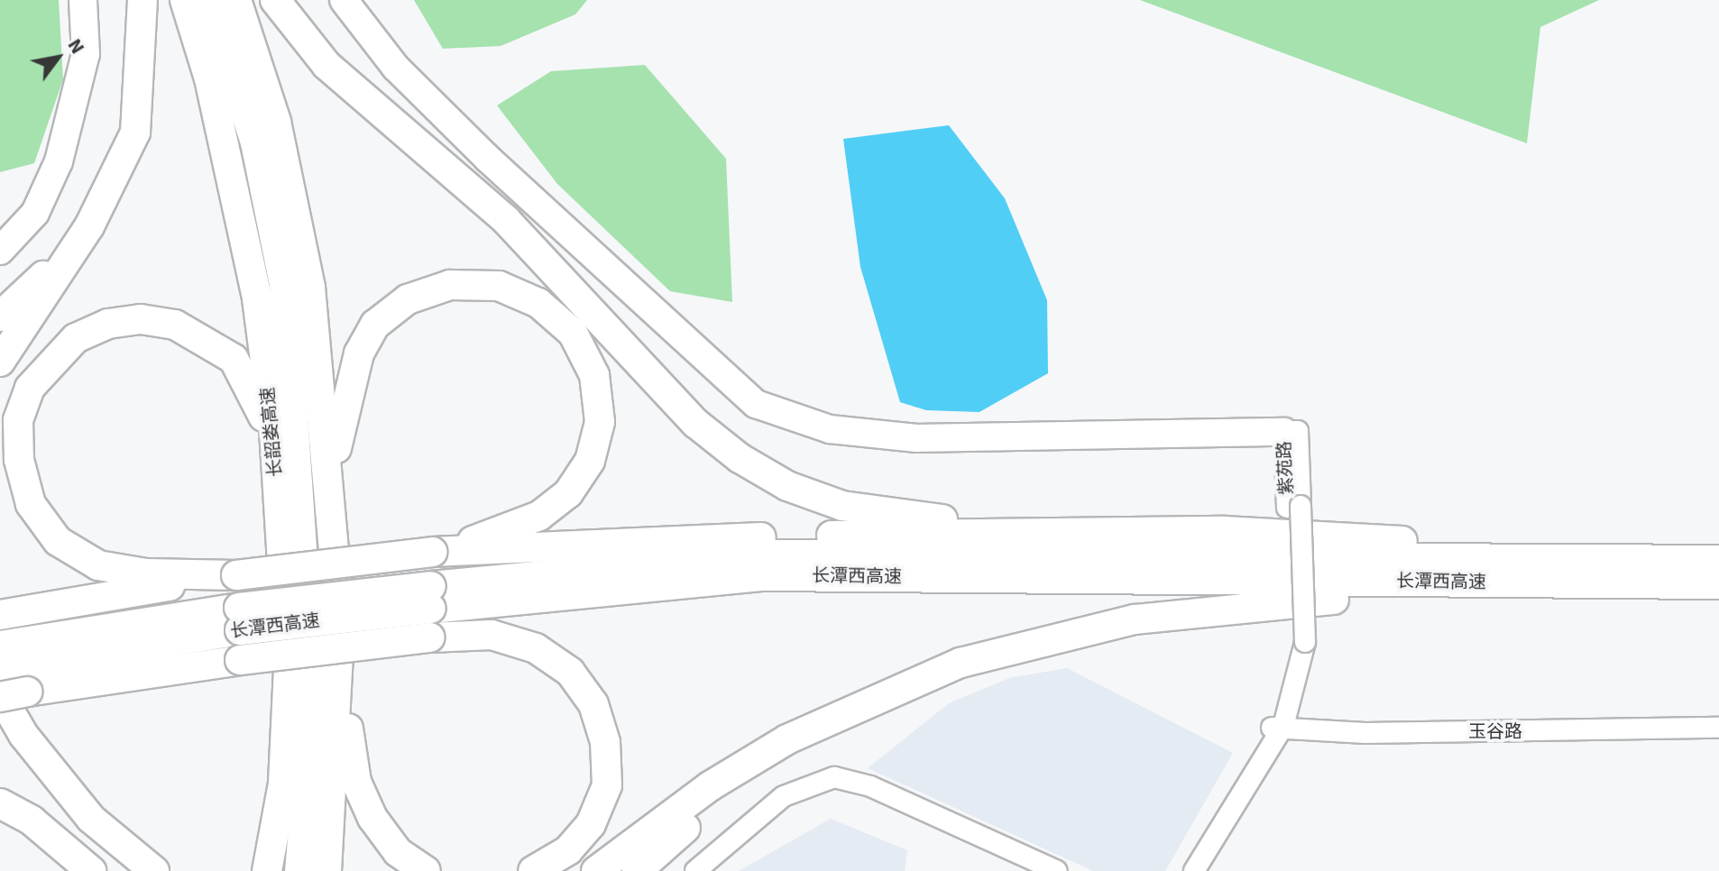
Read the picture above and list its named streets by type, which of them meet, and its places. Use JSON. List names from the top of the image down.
{
  "streets": {
    "highway": ["长韶娄高速", "长潭西高速"],
    "street": ["紫苑路", "玉谷路"]
  },
  "crossings": [
    ["紫苑路", "玉谷路"]
  ],
  "north": "top right"
}
